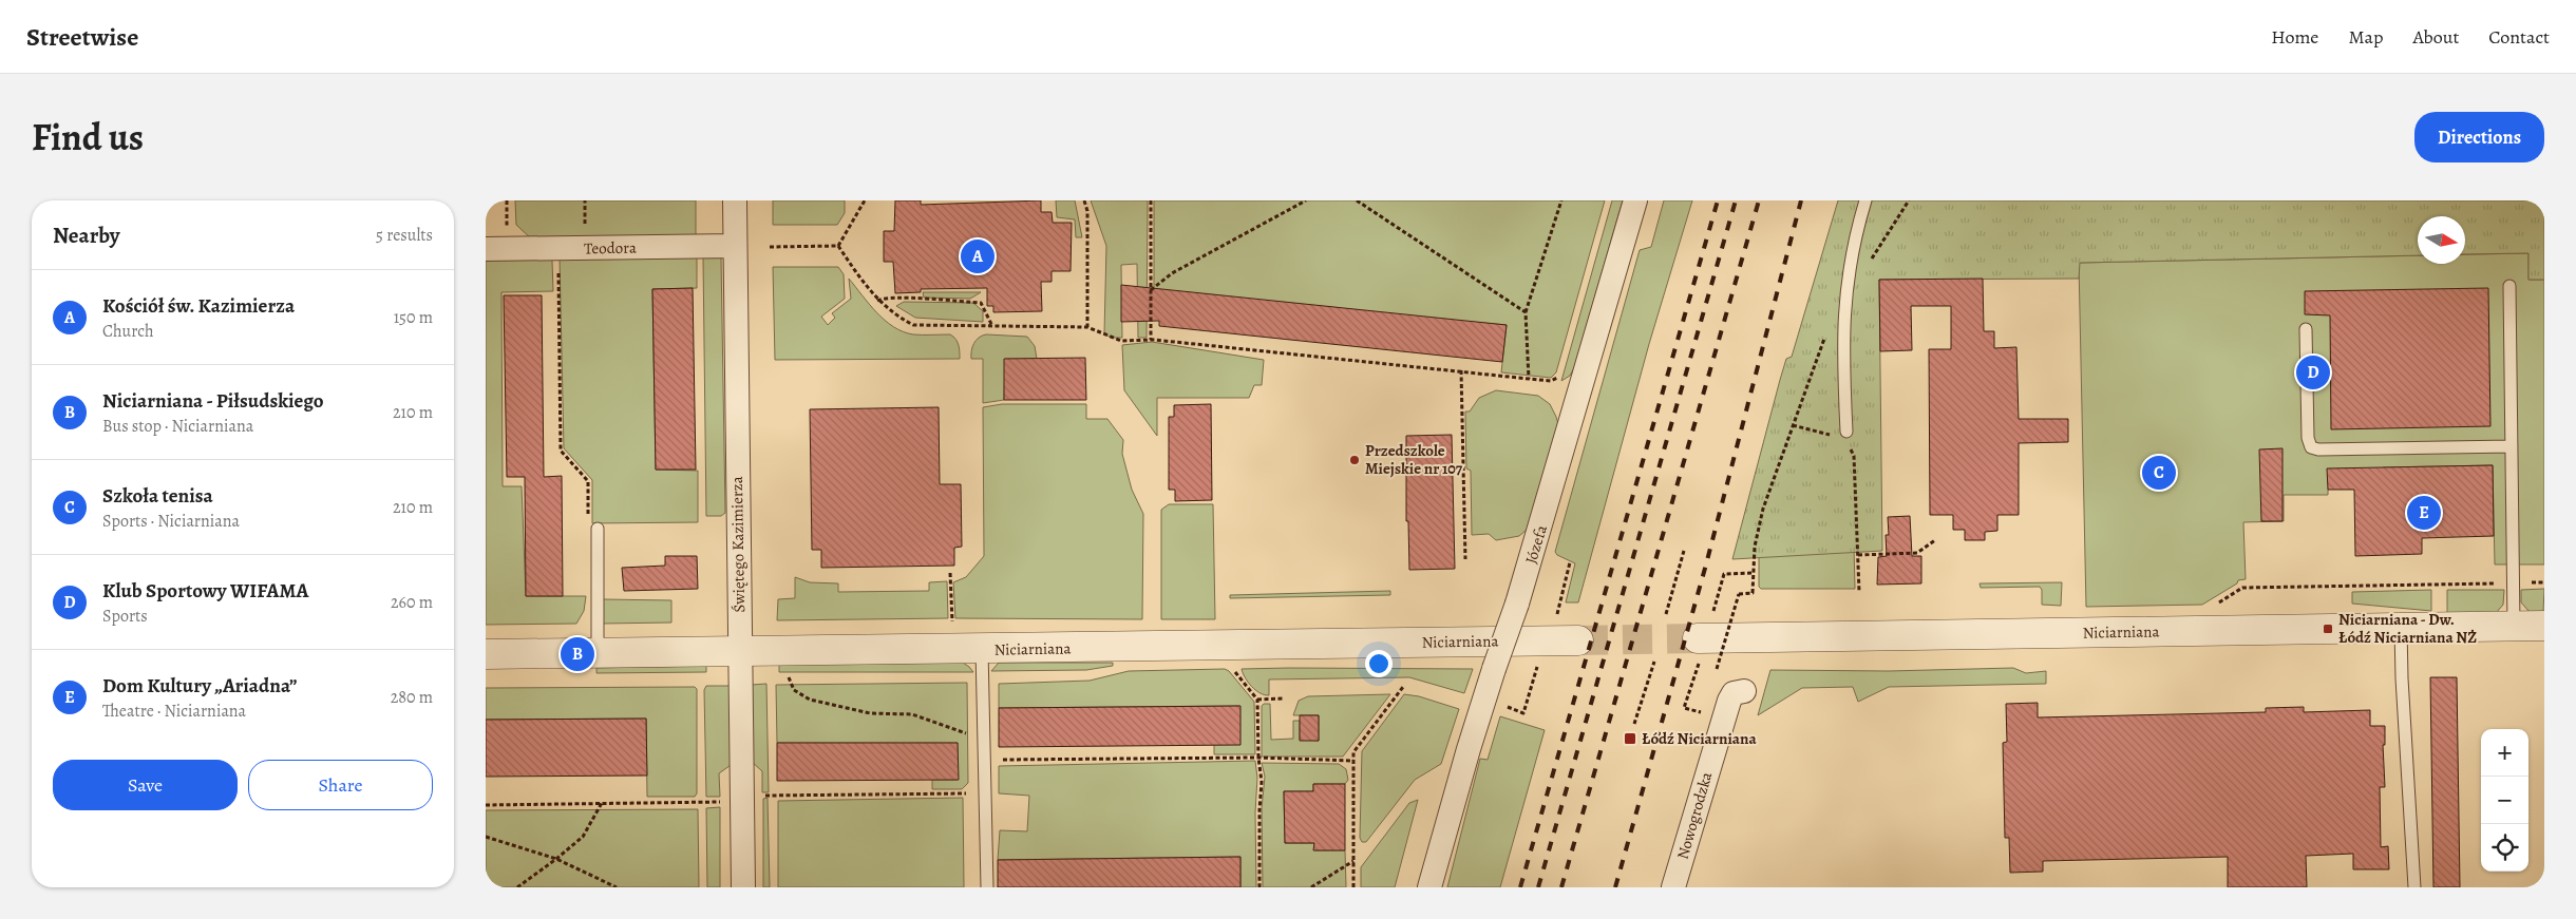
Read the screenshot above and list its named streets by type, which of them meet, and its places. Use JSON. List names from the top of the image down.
{
  "streets": {
    "street": [
      "Teodora",
      "Świętego Kazimierza",
      "Józefa",
      "Niciarniana",
      "Nowogrodzka"
    ]
  },
  "crossings": [
    ["Teodora", "Świętego Kazimierza"],
    ["Świętego Kazimierza", "Niciarniana"]
  ],
  "places": {
    "other": ["Przedszkole Miejskie nr 107"],
    "transit": ["Niciarniana - Dw. Łódź Niciarniana NŻ", "Łódź Niciarniana"]
  },
  "north": "right",
  "page": {
    "header": "Streetwise",
    "nav": [
      "Home",
      "Map",
      "About",
      "Contact"
    ],
    "title": "Find us",
    "buttons": [
      "Directions",
      ["Save", "Share"]
    ],
    "heading": ["Nearby", "5 results"],
    "pins": [
      "A",
      "D",
      "C",
      "E",
      "B"
    ],
    "list": [
      {
        "mark": "A",
        "name": "Kościół św. Kazimierza",
        "note": "Church",
        "value": "150 m"
      },
      {
        "mark": "B",
        "name": "Niciarniana - Piłsudskiego",
        "note": "Bus stop · Niciarniana",
        "value": "210 m"
      },
      {
        "mark": "C",
        "name": "Szkoła tenisa",
        "note": "Sports · Niciarniana",
        "value": "210 m"
      },
      {
        "mark": "D",
        "name": "Klub Sportowy WIFAMA",
        "note": "Sports",
        "value": "260 m"
      },
      {
        "mark": "E",
        "name": "Dom Kultury „Ariadna”",
        "note": "Theatre · Niciarniana",
        "value": "280 m"
      }
    ],
    "map_buttons": ["+", "−"]
  }
}
